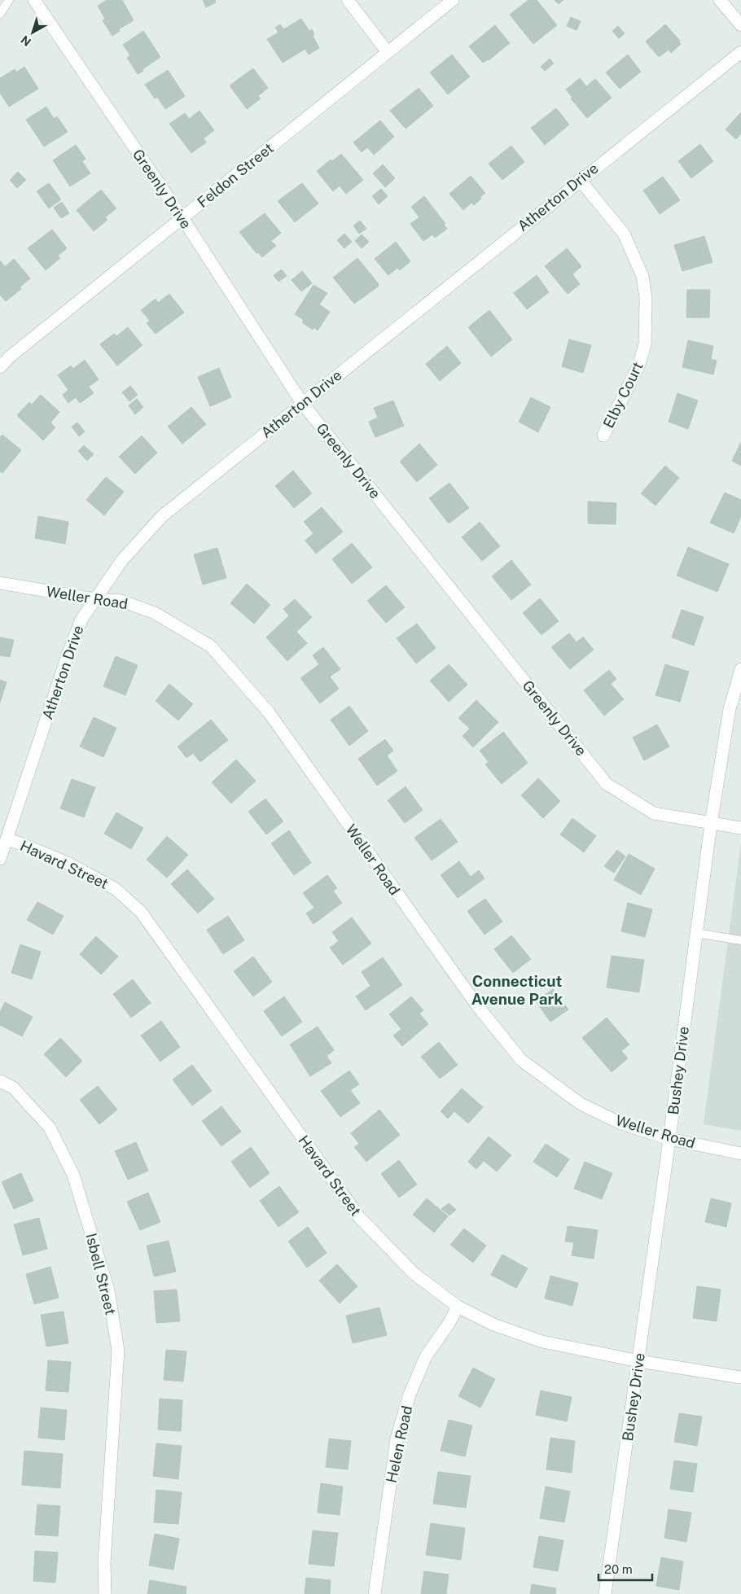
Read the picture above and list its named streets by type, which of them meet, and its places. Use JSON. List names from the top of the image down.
{
  "streets": {
    "street": [
      "Feldon Street",
      "Greenly Drive",
      "Atherton Drive",
      "Elby Court",
      "Weller Road",
      "Havard Street",
      "Bushey Drive",
      "Isbell Street",
      "Helen Road"
    ]
  },
  "crossings": [
    ["Feldon Street", "Greenly Drive"],
    ["Greenly Drive", "Atherton Drive"],
    ["Greenly Drive", "Bushey Drive"],
    ["Atherton Drive", "Elby Court"],
    ["Atherton Drive", "Weller Road"],
    ["Atherton Drive", "Havard Street"],
    ["Weller Road", "Bushey Drive"],
    ["Havard Street", "Bushey Drive"],
    ["Havard Street", "Helen Road"]
  ],
  "districts": ["Connecticut Avenue Park"],
  "scale_bar": "20 m",
  "north": "bottom left"
}
